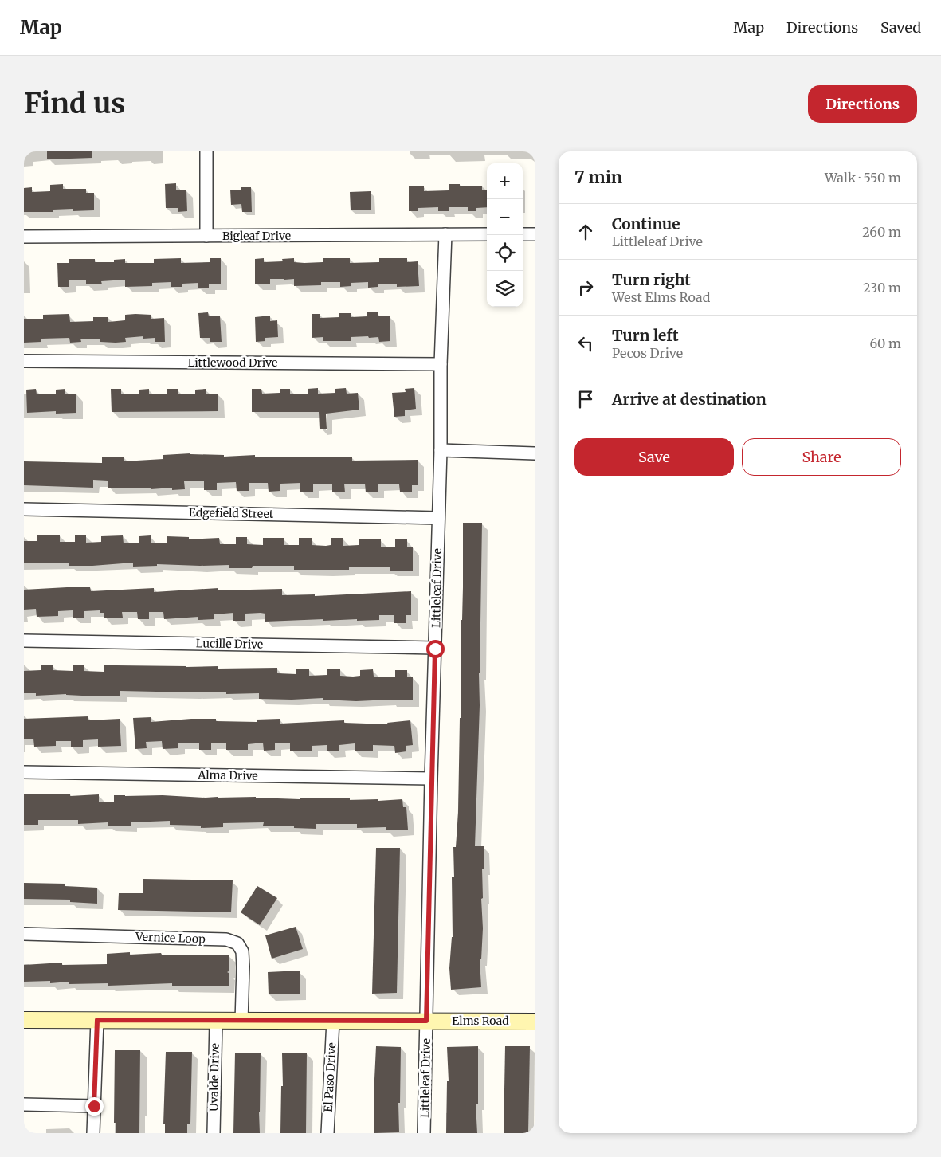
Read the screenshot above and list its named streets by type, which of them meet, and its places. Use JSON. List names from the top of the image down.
{
  "streets": {
    "main road": ["Elms Road"],
    "street": [
      "Bigleaf Drive",
      "Littlewood Drive",
      "Edgefield Street",
      "Littleleaf Drive",
      "Lucille Drive",
      "Alma Drive",
      "Vernice Loop",
      "Uvalde Drive",
      "El Paso Drive"
    ]
  },
  "crossings": [
    ["Bigleaf Drive", "Littleleaf Drive"],
    ["Littlewood Drive", "Littleleaf Drive"],
    ["Edgefield Street", "Littleleaf Drive"],
    ["Littleleaf Drive", "Lucille Drive"],
    ["Littleleaf Drive", "Alma Drive"],
    ["Littleleaf Drive", "Elms Road"],
    ["Vernice Loop", "Elms Road"],
    ["Elms Road", "Uvalde Drive"],
    ["Elms Road", "El Paso Drive"]
  ],
  "page": {
    "header": "Map",
    "nav": ["Map", "Directions", "Saved"],
    "buttons": [
      "Directions",
      ["Save", "Share"]
    ],
    "title": "Find us",
    "heading": ["7 min", "Walk · 550 m"],
    "map_buttons": ["+", "−"],
    "list": [
      ["Continue", "Littleleaf Drive", "260 m"],
      ["Turn right", "West Elms Road", "230 m"],
      ["Turn left", "Pecos Drive", "60 m"],
      "Arrive at destination"
    ]
  }
}
